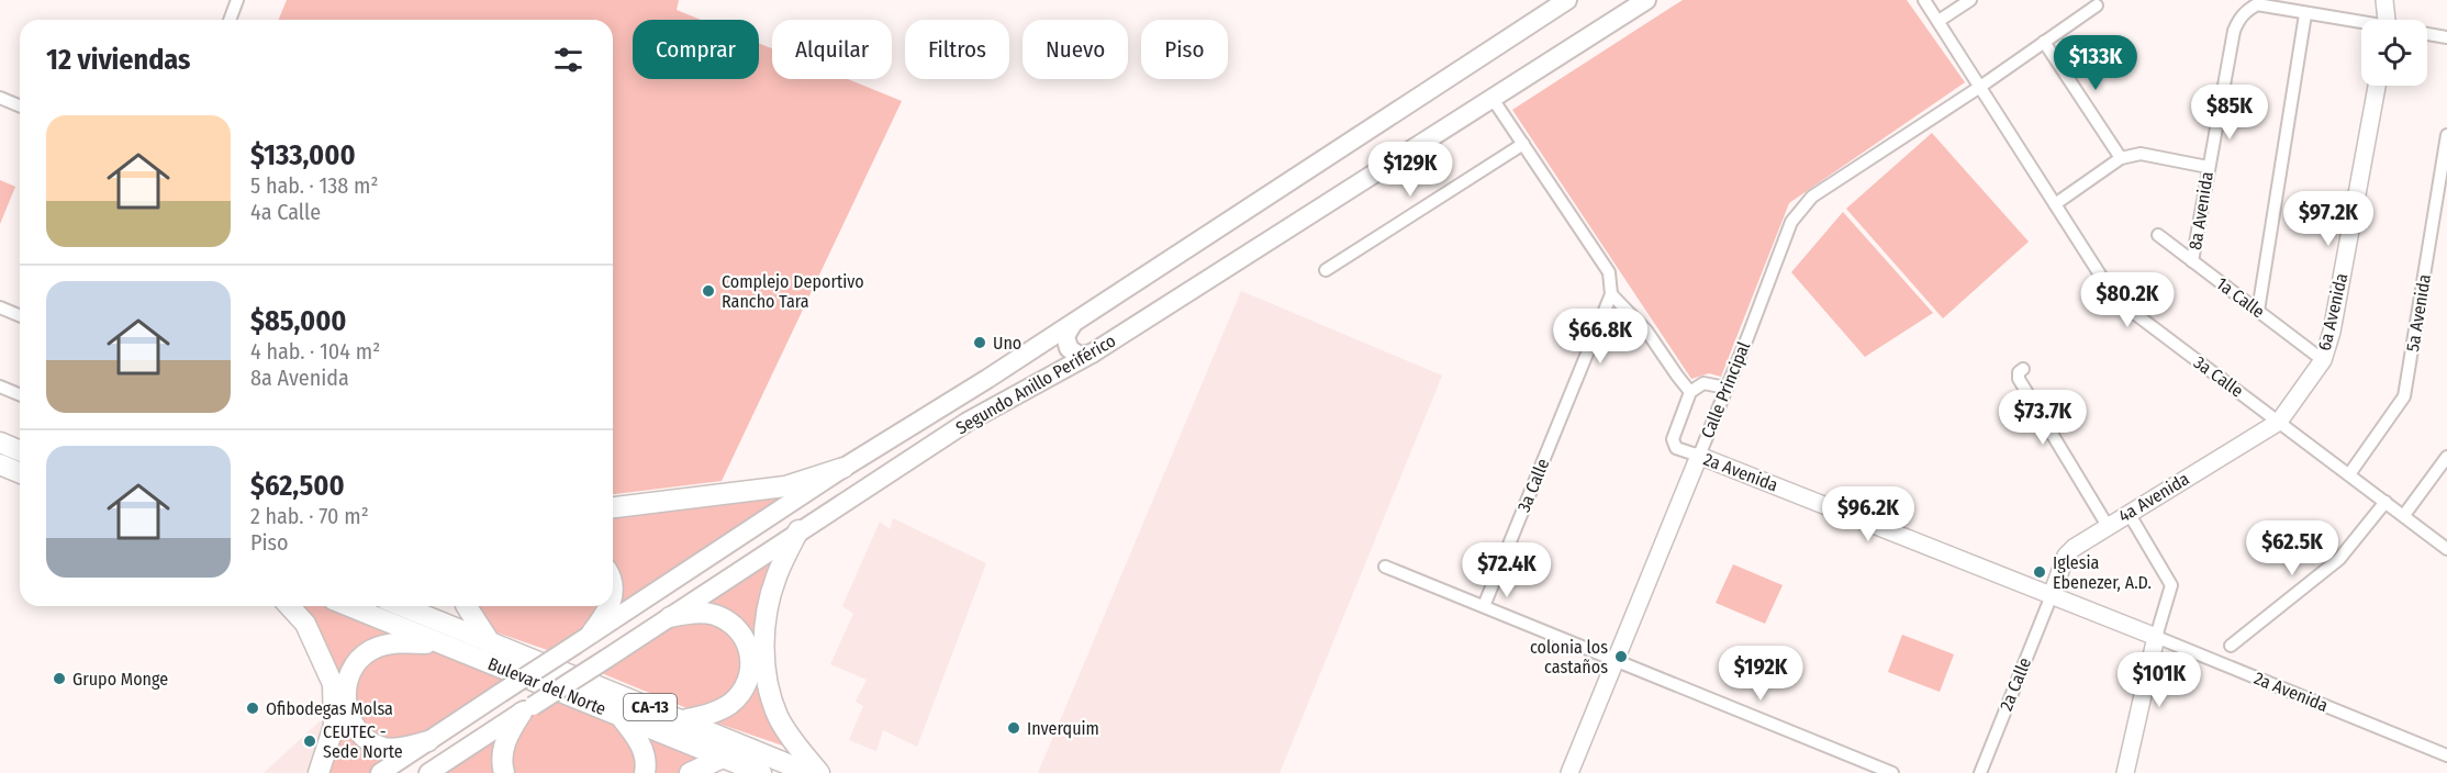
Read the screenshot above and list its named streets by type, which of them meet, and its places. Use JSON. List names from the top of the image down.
{
  "streets": {
    "highway": ["Bulevar del Norte", "CA-13"],
    "main road": ["Segundo Anillo Periférico"],
    "street": [
      "8a Avenida",
      "1a Calle",
      "6a Avenida",
      "5a Avenida",
      "3a Calle",
      "Calle Principal",
      "2a Avenida",
      "4a Avenida",
      "2a Calle"
    ]
  },
  "crossings": [
    ["8a Avenida", "1a Calle"],
    ["1a Calle", "6a Avenida"],
    ["6a Avenida", "3a Calle"],
    ["6a Avenida", "4a Avenida"],
    ["5a Avenida", "3a Calle"],
    ["3a Calle", "Calle Principal"],
    ["3a Calle", "4a Avenida"],
    ["Calle Principal", "2a Avenida"],
    ["2a Avenida", "4a Avenida"],
    ["2a Avenida", "2a Calle"],
    ["4a Avenida", "2a Calle"]
  ],
  "places": [
    "Complejo Deportivo Rancho Tara",
    "Uno",
    "Iglesia Ebenezer, A.D.",
    "colonia los castaños",
    "Grupo Monge",
    "Ofibodegas Molsa",
    "Inverquim",
    "CEUTEC - Sede Norte"
  ],
  "page": {
    "chip": [
      "Comprar",
      "Alquilar",
      "Filtros",
      "Nuevo",
      "Piso"
    ],
    "heading": "12 viviendas",
    "price": [
      "$133K",
      "$85K",
      "$129K",
      "$97.2K",
      "$80.2K",
      "$66.8K",
      "$73.7K",
      "$96.2K",
      "$62.5K",
      "$72.4K",
      "$192K",
      "$101K"
    ],
    "list": [
      {
        "name": "$133,000",
        "note": "5 hab. · 138 m² · 4a Calle"
      },
      {
        "name": "$85,000",
        "note": "4 hab. · 104 m² · 8a Avenida"
      },
      {
        "name": "$62,500",
        "note": "2 hab. · 70 m² · Piso"
      }
    ]
  }
}
